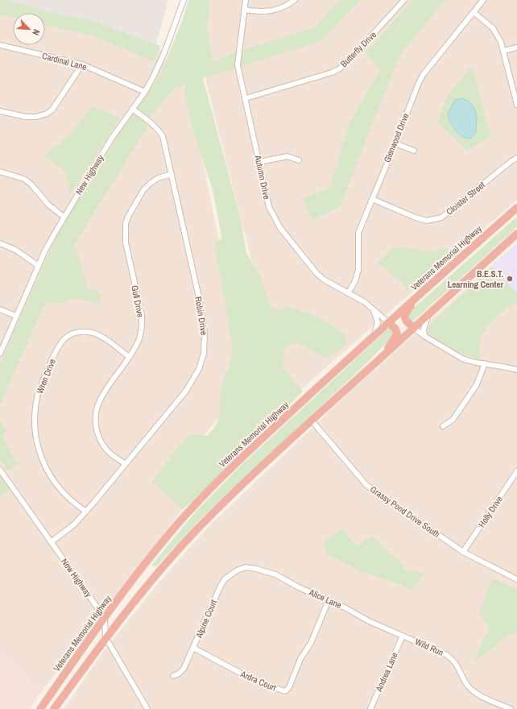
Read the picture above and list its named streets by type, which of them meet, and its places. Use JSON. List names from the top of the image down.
{
  "streets": {
    "highway": ["Veterans Memorial Highway"],
    "street": [
      "Butterfly Drive",
      "Cardinal Lane",
      "Glenwood Drive",
      "New Highway",
      "Autumn Drive",
      "Cloister Street",
      "Gull Drive",
      "Robin Drive",
      "Wren Drive",
      "Grassy Pond Drive South",
      "Holly Drive",
      "Alice Lane",
      "Alpine Court",
      "Wild Run",
      "Andrea Lane",
      "Ardra Court"
    ]
  },
  "crossings": [
    ["Butterfly Drive", "Autumn Drive"],
    ["Cardinal Lane", "New Highway"],
    ["Glenwood Drive", "Autumn Drive"],
    ["Glenwood Drive", "Cloister Street"],
    ["New Highway", "Veterans Memorial Highway"],
    ["New Highway", "Robin Drive"],
    ["Autumn Drive", "Veterans Memorial Highway"],
    ["Gull Drive", "Robin Drive"],
    ["Gull Drive", "Wren Drive"],
    ["Robin Drive", "Wren Drive"],
    ["Grassy Pond Drive South", "Holly Drive"],
    ["Alice Lane", "Alpine Court"],
    ["Alice Lane", "Wild Run"],
    ["Alice Lane", "Andrea Lane"],
    ["Alice Lane", "Ardra Court"],
    ["Alpine Court", "Ardra Court"],
    ["Wild Run", "Andrea Lane"]
  ],
  "places": ["B.E.S.T. Learning Center"],
  "north": "bottom right"
}
